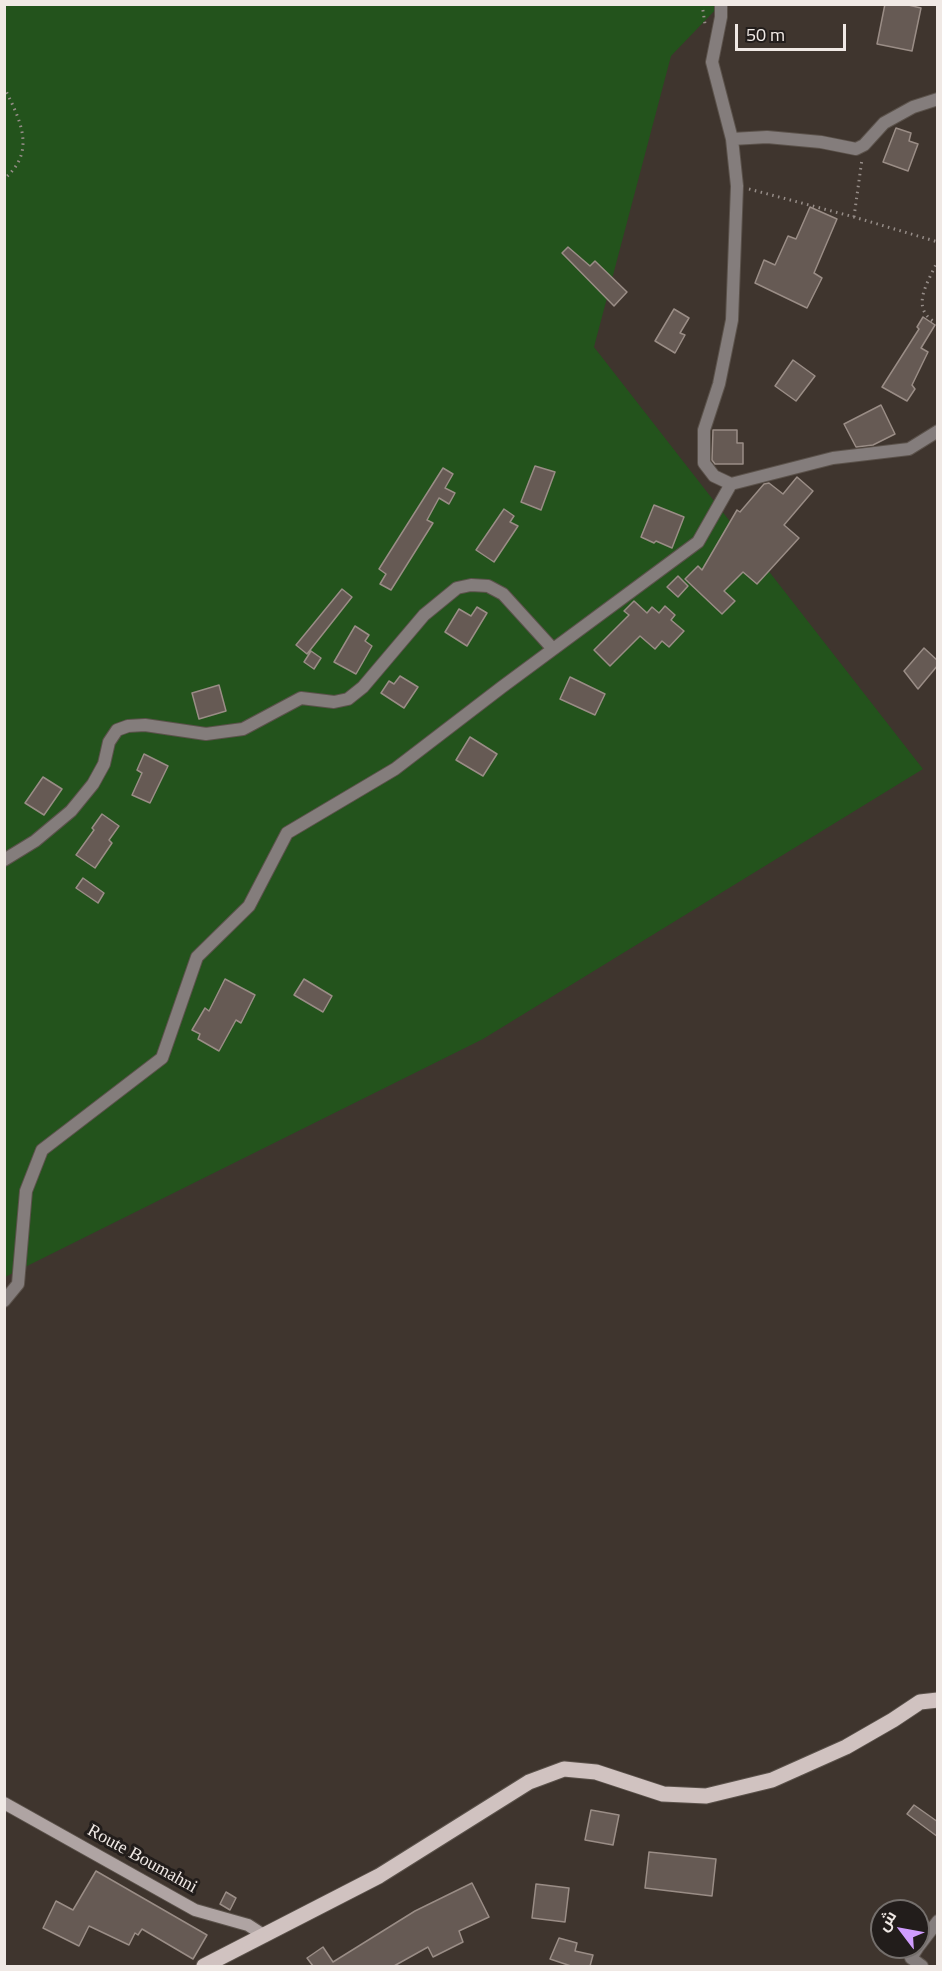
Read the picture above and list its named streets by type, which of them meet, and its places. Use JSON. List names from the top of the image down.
{
  "streets": {
    "main road": ["Route Boumahni"]
  },
  "scale_bar": "50 m",
  "north": "top left"
}
